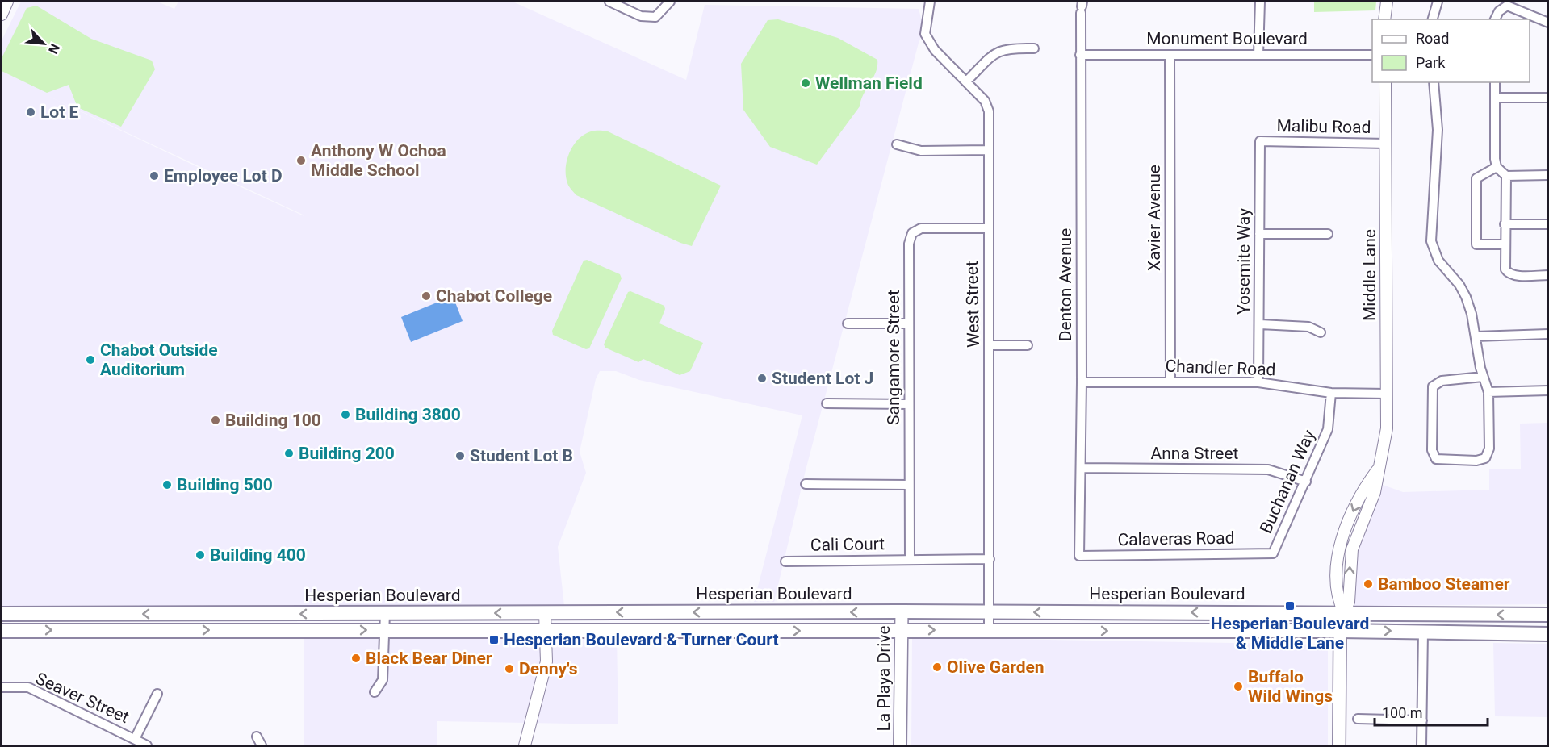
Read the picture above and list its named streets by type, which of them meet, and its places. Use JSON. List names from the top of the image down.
{
  "streets": {
    "main road": ["Hesperian Boulevard", "La Playa Drive"],
    "street": [
      "Monument Boulevard",
      "Malibu Road",
      "Xavier Avenue",
      "Yosemite Way",
      "Middle Lane",
      "Denton Avenue",
      "West Street",
      "Sangamore Street",
      "Chandler Road",
      "Anna Street",
      "Buchanan Way",
      "Calaveras Road",
      "Cali Court",
      "Seaver Street"
    ]
  },
  "crossings": [
    ["Monument Boulevard", "Xavier Avenue"],
    ["Monument Boulevard", "Denton Avenue"],
    ["Malibu Road", "Yosemite Way"],
    ["Malibu Road", "Middle Lane"],
    ["Xavier Avenue", "Chandler Road"],
    ["Yosemite Way", "Chandler Road"],
    ["Middle Lane", "Chandler Road"],
    ["Middle Lane", "Hesperian Boulevard"],
    ["Denton Avenue", "Chandler Road"],
    ["Denton Avenue", "Anna Street"],
    ["Denton Avenue", "Calaveras Road"],
    ["West Street", "Sangamore Street"],
    ["West Street", "Cali Court"],
    ["West Street", "Hesperian Boulevard"],
    ["Sangamore Street", "Cali Court"],
    ["Chandler Road", "Buchanan Way"],
    ["Anna Street", "Buchanan Way"],
    ["Buchanan Way", "Calaveras Road"],
    ["Hesperian Boulevard", "La Playa Drive"]
  ],
  "places": {
    "other": [
      "Wellman Field",
      "Lot E",
      "Anthony W Ochoa Middle School",
      "Employee Lot D",
      "Chabot College",
      "Chabot Outside Auditorium",
      "Student Lot J",
      "Building 3800",
      "Building 100",
      "Building 200",
      "Student Lot B",
      "Building 500",
      "Building 400",
      "Bamboo Steamer",
      "Black Bear Diner",
      "Olive Garden",
      "Denny's",
      "Buffalo Wild Wings"
    ],
    "transit": ["Hesperian Boulevard & Middle Lane", "Hesperian Boulevard & Turner Court"]
  },
  "legend": ["Road", "Park"],
  "scale_bar": "100 m",
  "north": "bottom right"
}
